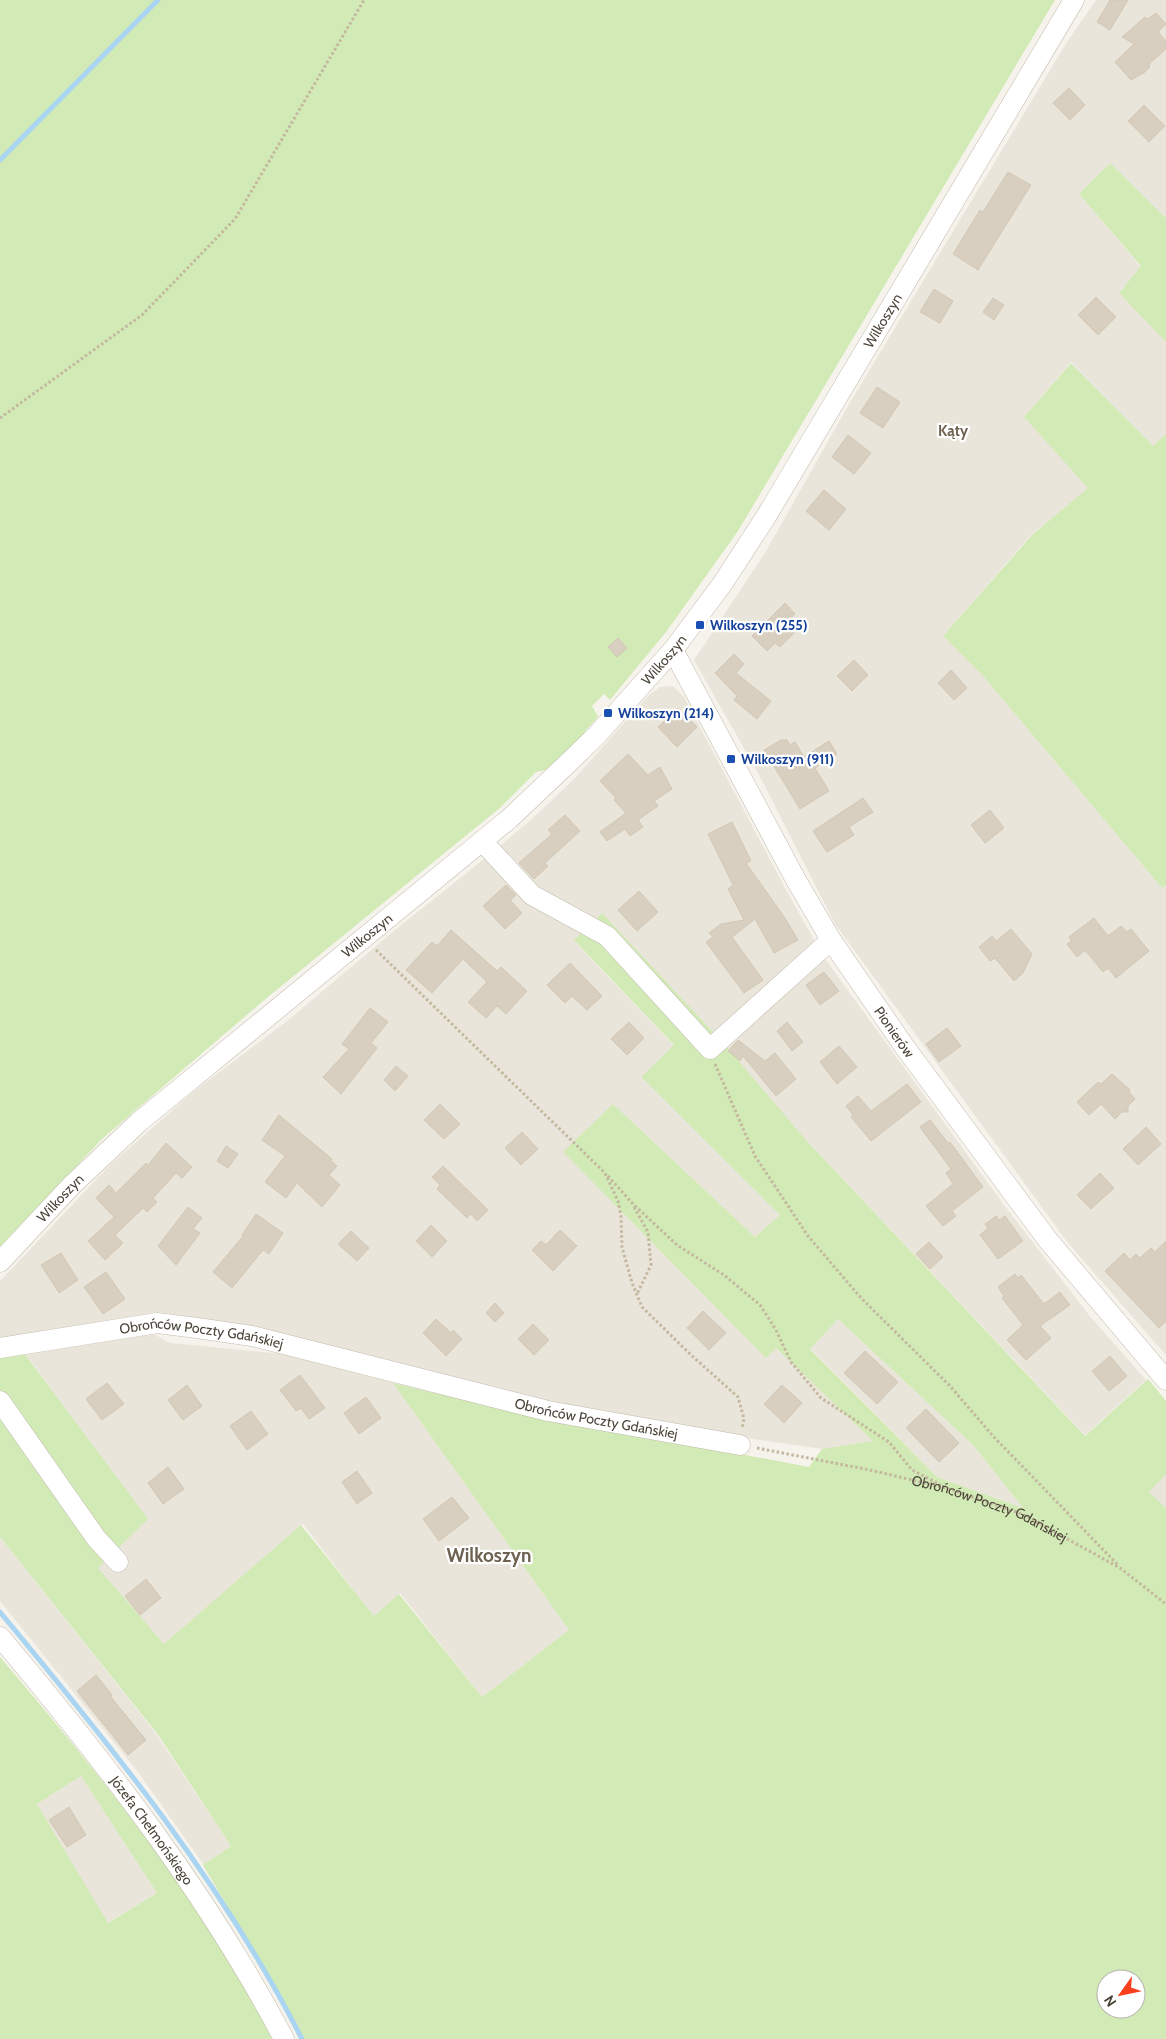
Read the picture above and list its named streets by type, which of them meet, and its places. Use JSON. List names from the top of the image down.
{
  "streets": {
    "street": [
      "Wilkoszyn",
      "Pionierów",
      "Obrońców Poczty Gdańskiej",
      "Józefa Chełmońskiego"
    ]
  },
  "crossings": [
    ["Wilkoszyn", "Pionierów"]
  ],
  "districts": ["Kąty", "Wilkoszyn"],
  "places": {
    "transit": ["Wilkoszyn (255)", "Wilkoszyn (214)", "Wilkoszyn (911)"]
  },
  "north": "bottom left"
}
